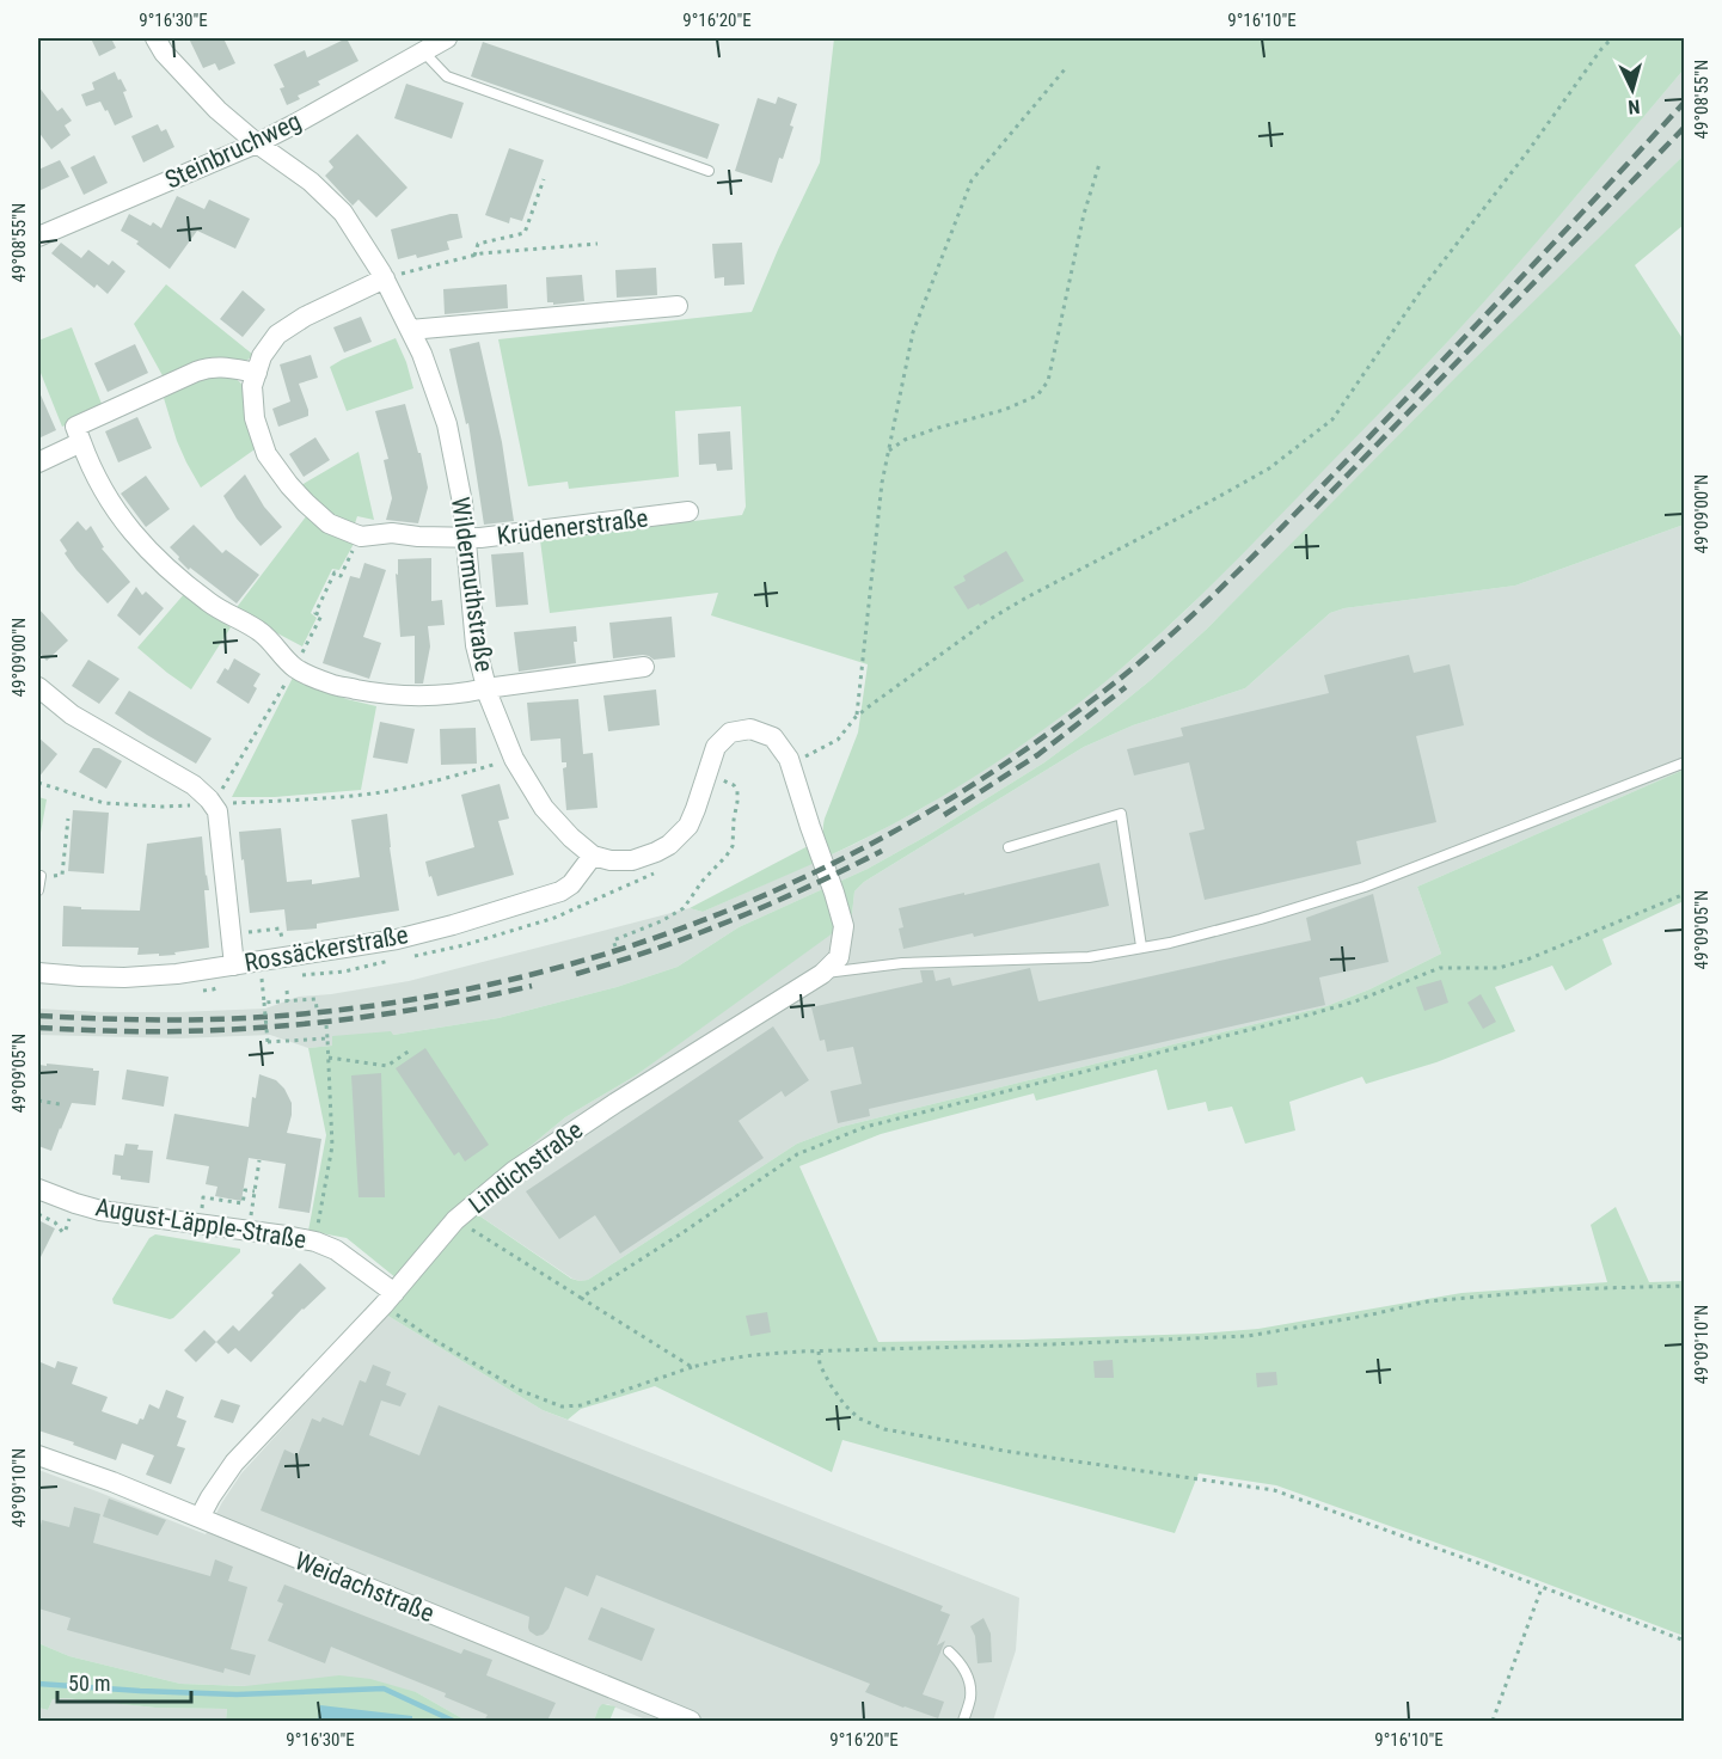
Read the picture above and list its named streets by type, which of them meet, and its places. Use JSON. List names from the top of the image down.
{
  "streets": {
    "street": [
      "Steinbruchweg",
      "Krüdenerstraße",
      "Wildermuthstraße",
      "Rossäckerstraße",
      "Lindichstraße",
      "August-Läpple-Straße",
      "Weidachstraße"
    ]
  },
  "crossings": [
    ["Steinbruchweg", "Wildermuthstraße"],
    ["Krüdenerstraße", "Wildermuthstraße"],
    ["Wildermuthstraße", "Rossäckerstraße"],
    ["Lindichstraße", "August-Läpple-Straße"],
    ["Lindichstraße", "Weidachstraße"]
  ],
  "scale_bar": "50 m",
  "north": "bottom",
  "coordinates": [
    "9°16'30\"E",
    "9°16'20\"E",
    "9°16'10\"E",
    "49°08'55\"N",
    "49°09'00\"N",
    "49°09'05\"N",
    "49°09'10\"N"
  ]
}
